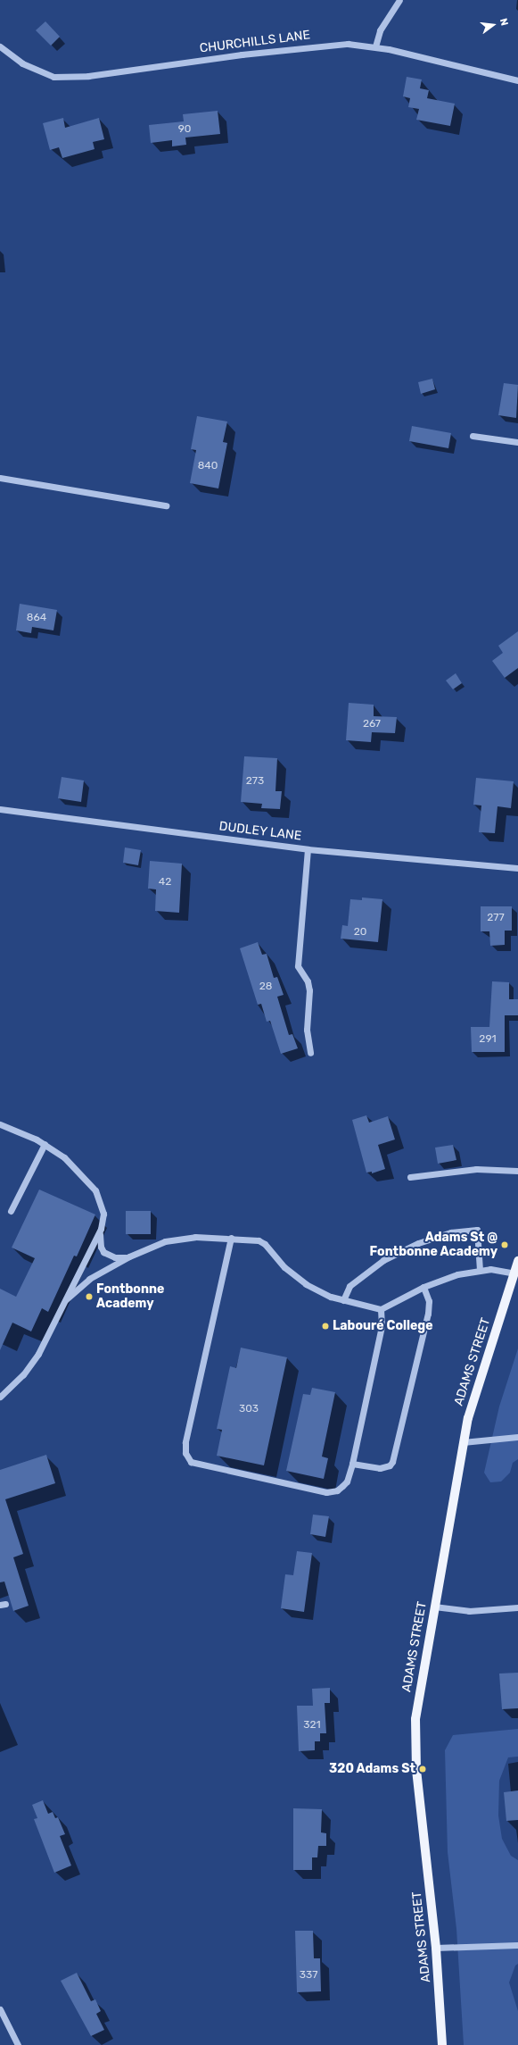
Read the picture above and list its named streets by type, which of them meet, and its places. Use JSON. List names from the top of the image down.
{
  "streets": {
    "main road": ["ADAMS STREET"],
    "street": ["CHURCHILLS LANE", "DUDLEY LANE"]
  },
  "places": [
    "Adams St @ Fontbonne Academy",
    "Fontbonne Academy",
    "Labouré College",
    "320 Adams St"
  ],
  "house_numbers": [
    "90",
    "840",
    "864",
    "267",
    "273",
    "42",
    "277",
    "20",
    "28",
    "291",
    "303",
    "321",
    "337"
  ],
  "north": "right"
}
